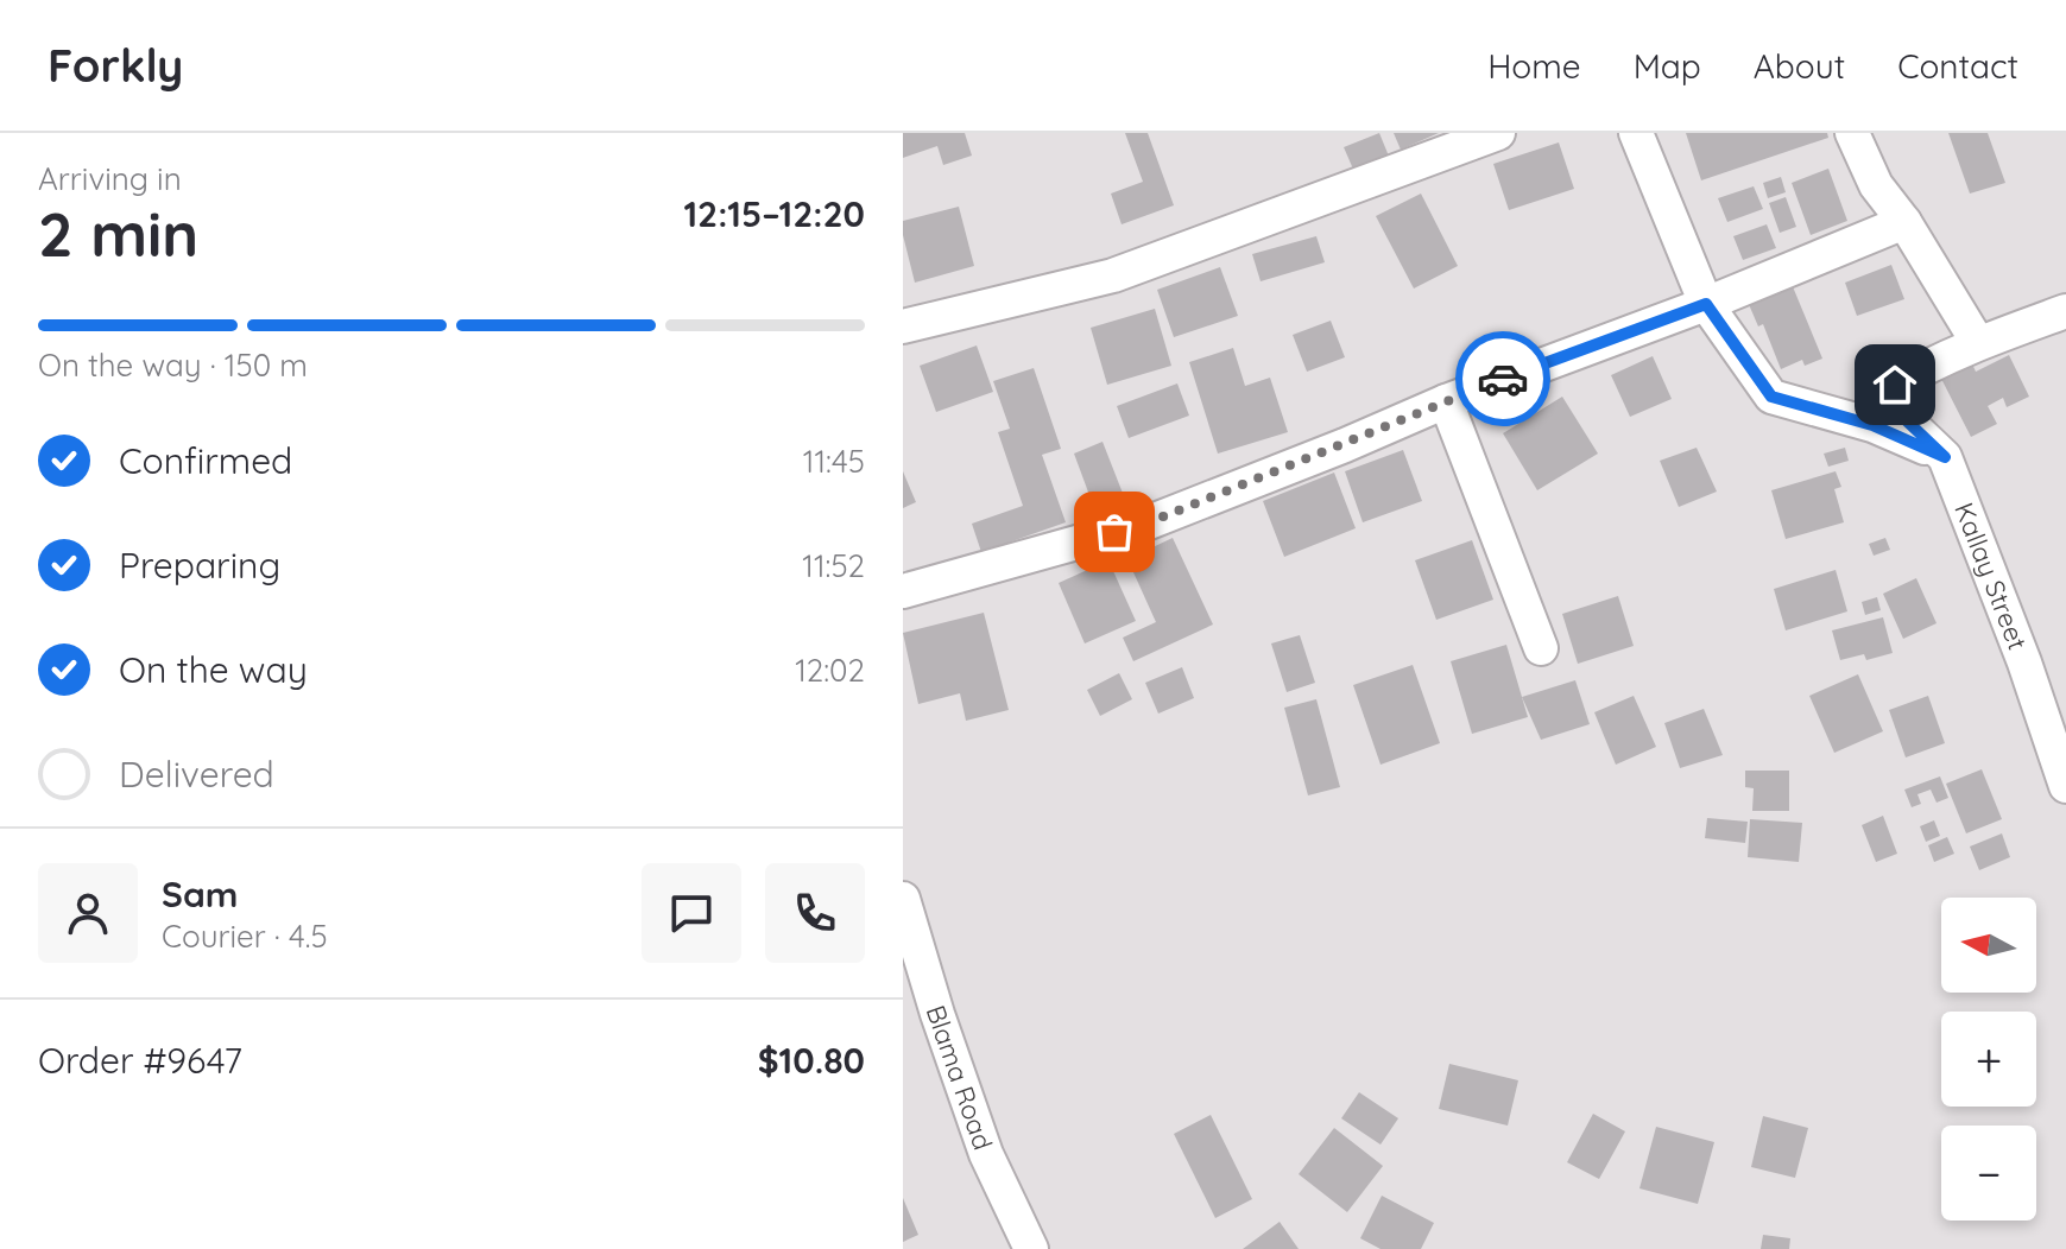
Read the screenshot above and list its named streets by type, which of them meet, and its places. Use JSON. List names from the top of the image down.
{
  "streets": {
    "street": ["Kallay Street", "Blama Road"]
  },
  "north": "left",
  "page": {
    "header": "Forkly",
    "nav": [
      "Home",
      "Map",
      "About",
      "Contact"
    ],
    "heading": ["2 min", "Arriving in", "12:15–12:20"],
    "panel": [
      "Sam",
      "Courier · 4.5",
      "Order #9647",
      "$10.80"
    ],
    "bar": "On the way · 150 m",
    "list": [
      ["Confirmed", "11:45"],
      ["Preparing", "11:52"],
      ["On the way", "12:02"],
      "Delivered"
    ],
    "map_buttons": ["+", "−"]
  }
}
